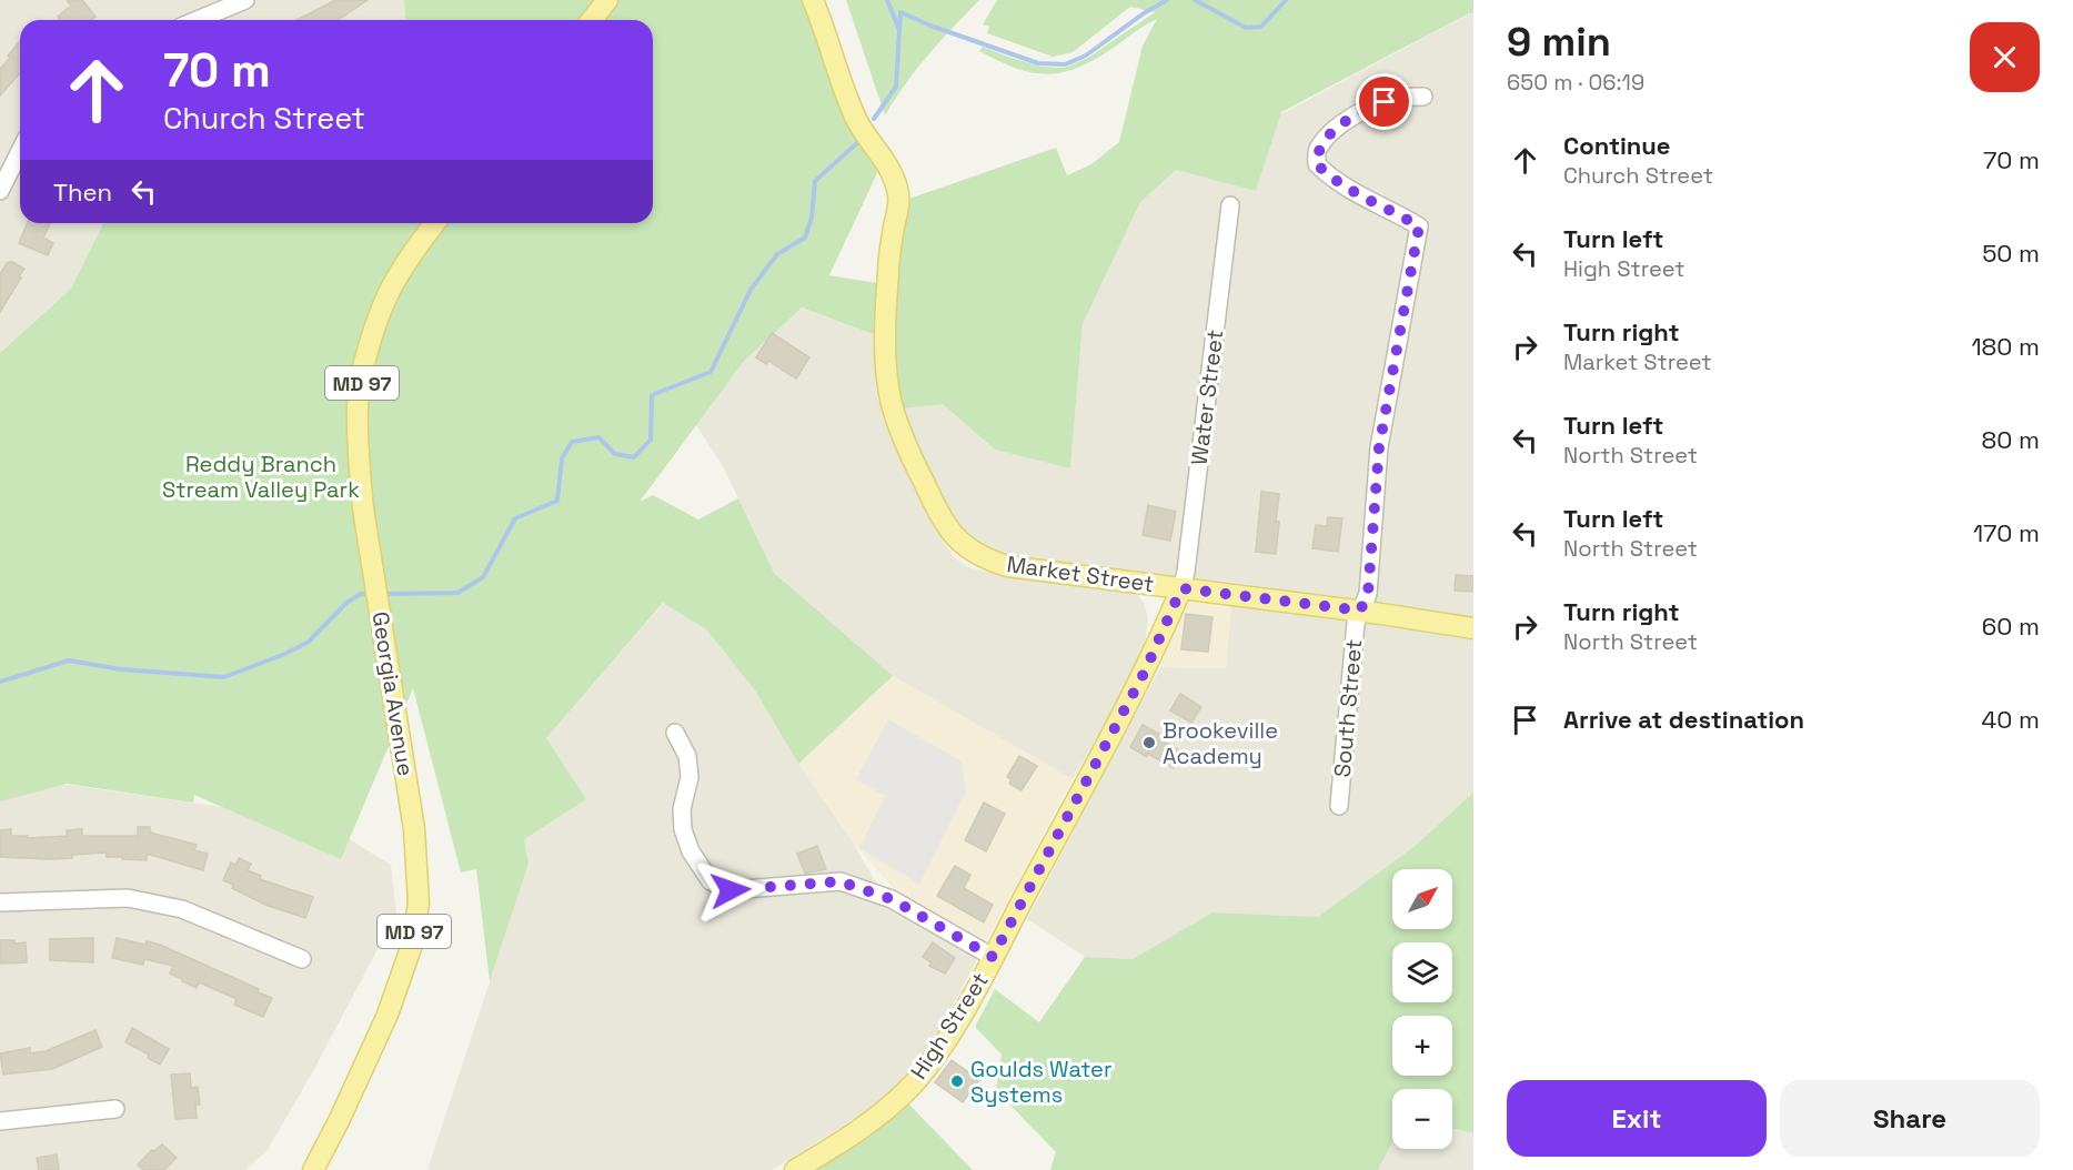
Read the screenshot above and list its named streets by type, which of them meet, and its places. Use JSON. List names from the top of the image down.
{
  "streets": {
    "main road": [
      "MD 97",
      "Market Street",
      "Georgia Avenue",
      "High Street"
    ],
    "street": ["Water Street", "South Street"]
  },
  "crossings": [
    ["Water Street", "Market Street"],
    ["Water Street", "High Street"],
    ["Market Street", "South Street"],
    ["Market Street", "High Street"]
  ],
  "parks": ["Reddy Branch Stream Valley Park"],
  "places": ["Brookeville Academy", "Goulds Water Systems"],
  "north": "top right",
  "page": {
    "heading": ["9 min", "650 m · 06:19"],
    "turn": ["70 m", "Church Street"],
    "list": [
      {
        "name": "Continue",
        "note": "Church Street",
        "value": "70 m"
      },
      {
        "name": "Turn left",
        "note": "High Street",
        "value": "50 m"
      },
      {
        "name": "Turn right",
        "note": "Market Street",
        "value": "180 m"
      },
      {
        "name": "Turn left",
        "note": "North Street",
        "value": "80 m"
      },
      {
        "name": "Turn left",
        "note": "North Street",
        "value": "170 m"
      },
      {
        "name": "Turn right",
        "note": "North Street",
        "value": "60 m"
      },
      {
        "name": "Arrive at destination",
        "value": "40 m"
      }
    ],
    "then": "Then",
    "map_buttons": ["+", "−"],
    "buttons": ["Exit", "Share"]
  }
}
